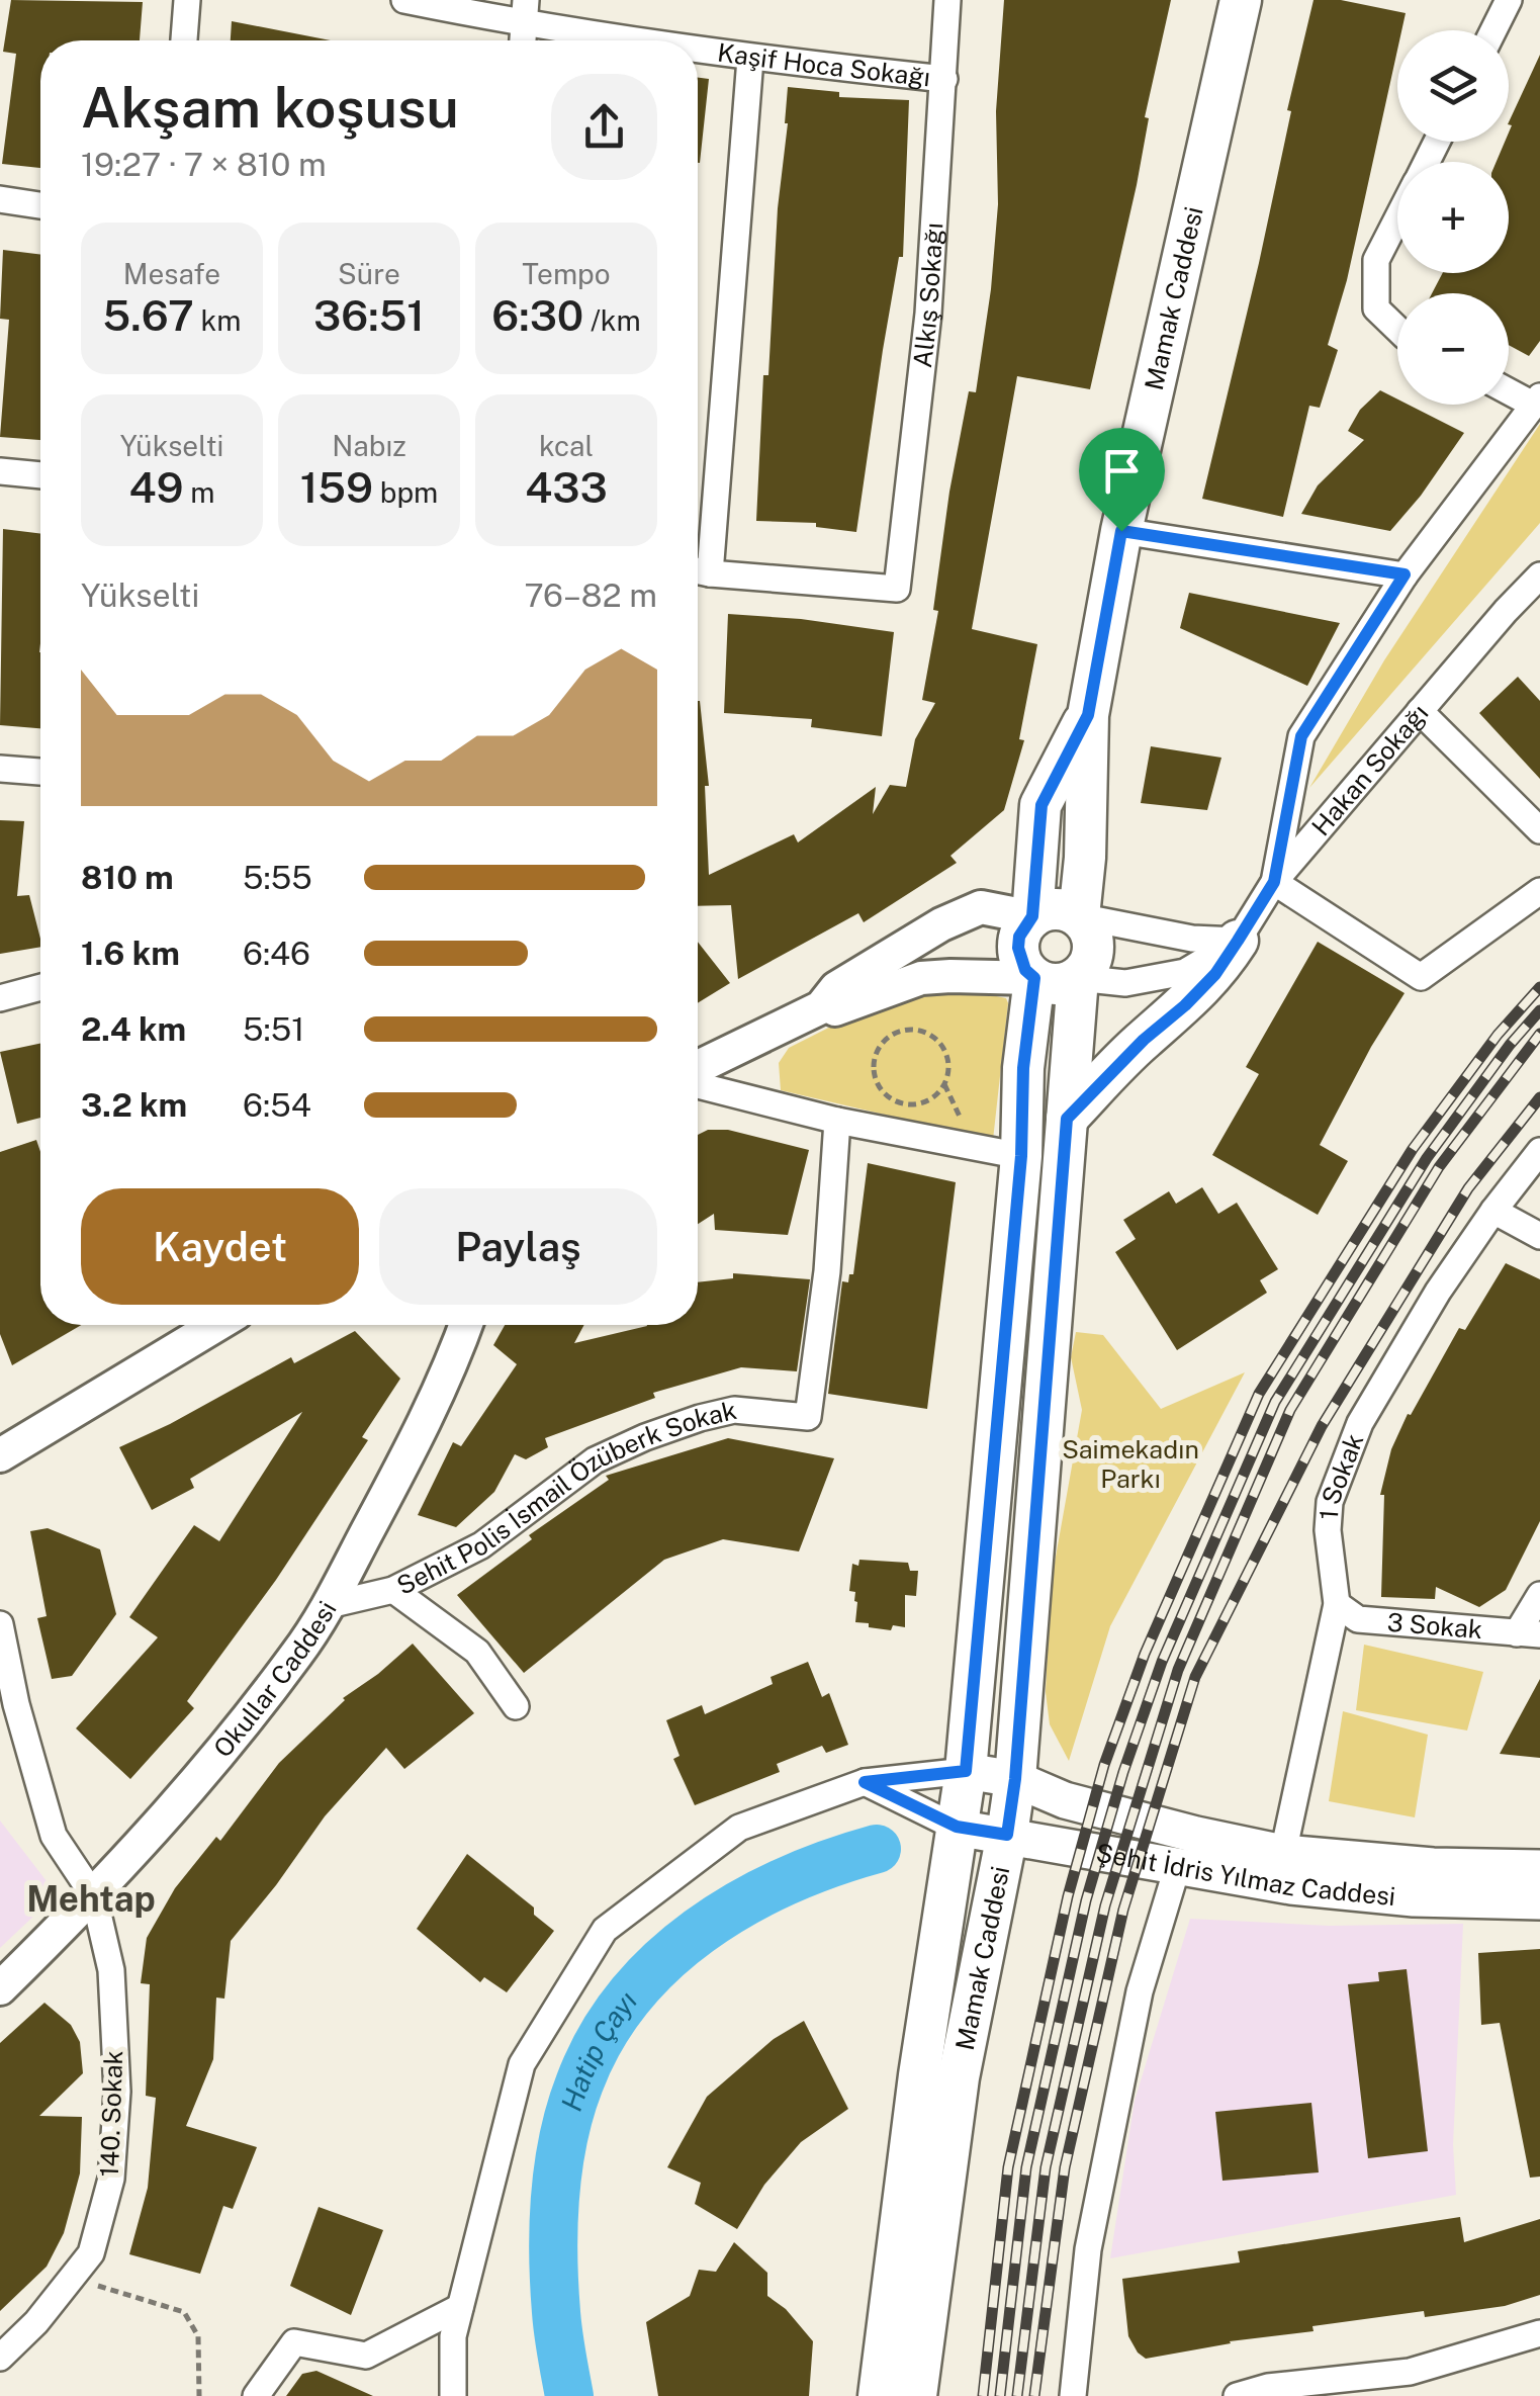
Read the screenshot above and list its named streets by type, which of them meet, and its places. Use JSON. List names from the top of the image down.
{
  "streets": {
    "main road": ["Mamak Caddesi", "Şehit İdris Yılmaz Caddesi"],
    "street": [
      "Kaşif Hoca Sokağı",
      "Alkış Sokağı",
      "Hakan Sokağı",
      "1 Sokak",
      "Sehit Polis İsmail Özüberk Sokak",
      "3 Sokak",
      "Okullar Caddesi",
      "140. Sokak"
    ]
  },
  "crossings": [
    ["Kaşif Hoca Sokağı", "Alkış Sokağı"],
    ["Mamak Caddesi", "Şehit İdris Yılmaz Caddesi"],
    ["1 Sokak", "3 Sokak"],
    ["1 Sokak", "Şehit İdris Yılmaz Caddesi"],
    ["Sehit Polis İsmail Özüberk Sokak", "Okullar Caddesi"],
    ["Okullar Caddesi", "140. Sokak"]
  ],
  "districts": ["Mehtap"],
  "water": ["Hatip Çayı"],
  "parks": ["Saimekadın Parkı"],
  "page": {
    "map_buttons": ["+", "−"],
    "heading": ["Akşam koşusu", "19:27 · 7 × 810 m"],
    "stats": [
      ["Mesafe", "5.67 km"],
      ["Süre", "36:51"],
      ["Tempo", "6:30 /km"],
      ["Yükselti", "49 m"],
      ["Nabız", "159 bpm"],
      ["kcal", "433"]
    ],
    "chart": ["Yükselti", "76–82 m"],
    "list": [
      {
        "name": "810 m",
        "note": "5:55"
      },
      {
        "name": "1.6 km",
        "note": "6:46"
      },
      {
        "name": "2.4 km",
        "note": "5:51"
      },
      {
        "name": "3.2 km",
        "note": "6:54"
      }
    ],
    "buttons": ["Kaydet", "Paylaş"]
  }
}
